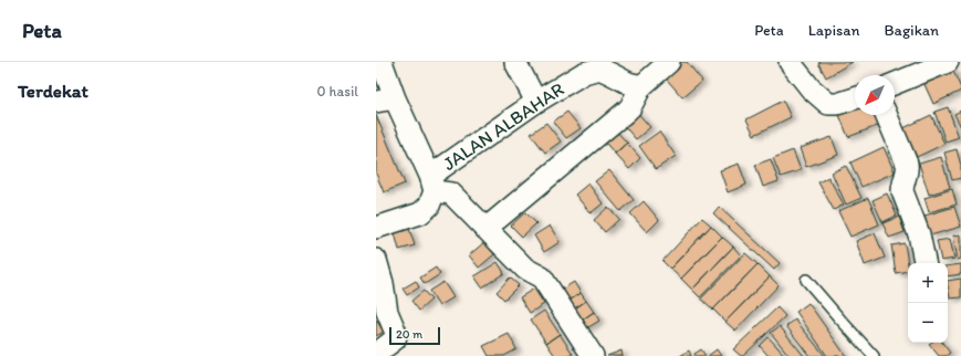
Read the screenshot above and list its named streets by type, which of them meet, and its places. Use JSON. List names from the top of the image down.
{
  "streets": {
    "street": ["JALAN ALBAHAR"]
  },
  "scale_bar": "20 m",
  "north": "bottom left",
  "page": {
    "header": "Peta",
    "nav": ["Peta", "Lapisan", "Bagikan"],
    "heading": ["Terdekat", "0 hasil"],
    "map_buttons": ["+", "−"],
    "scale": "20 m"
  }
}
